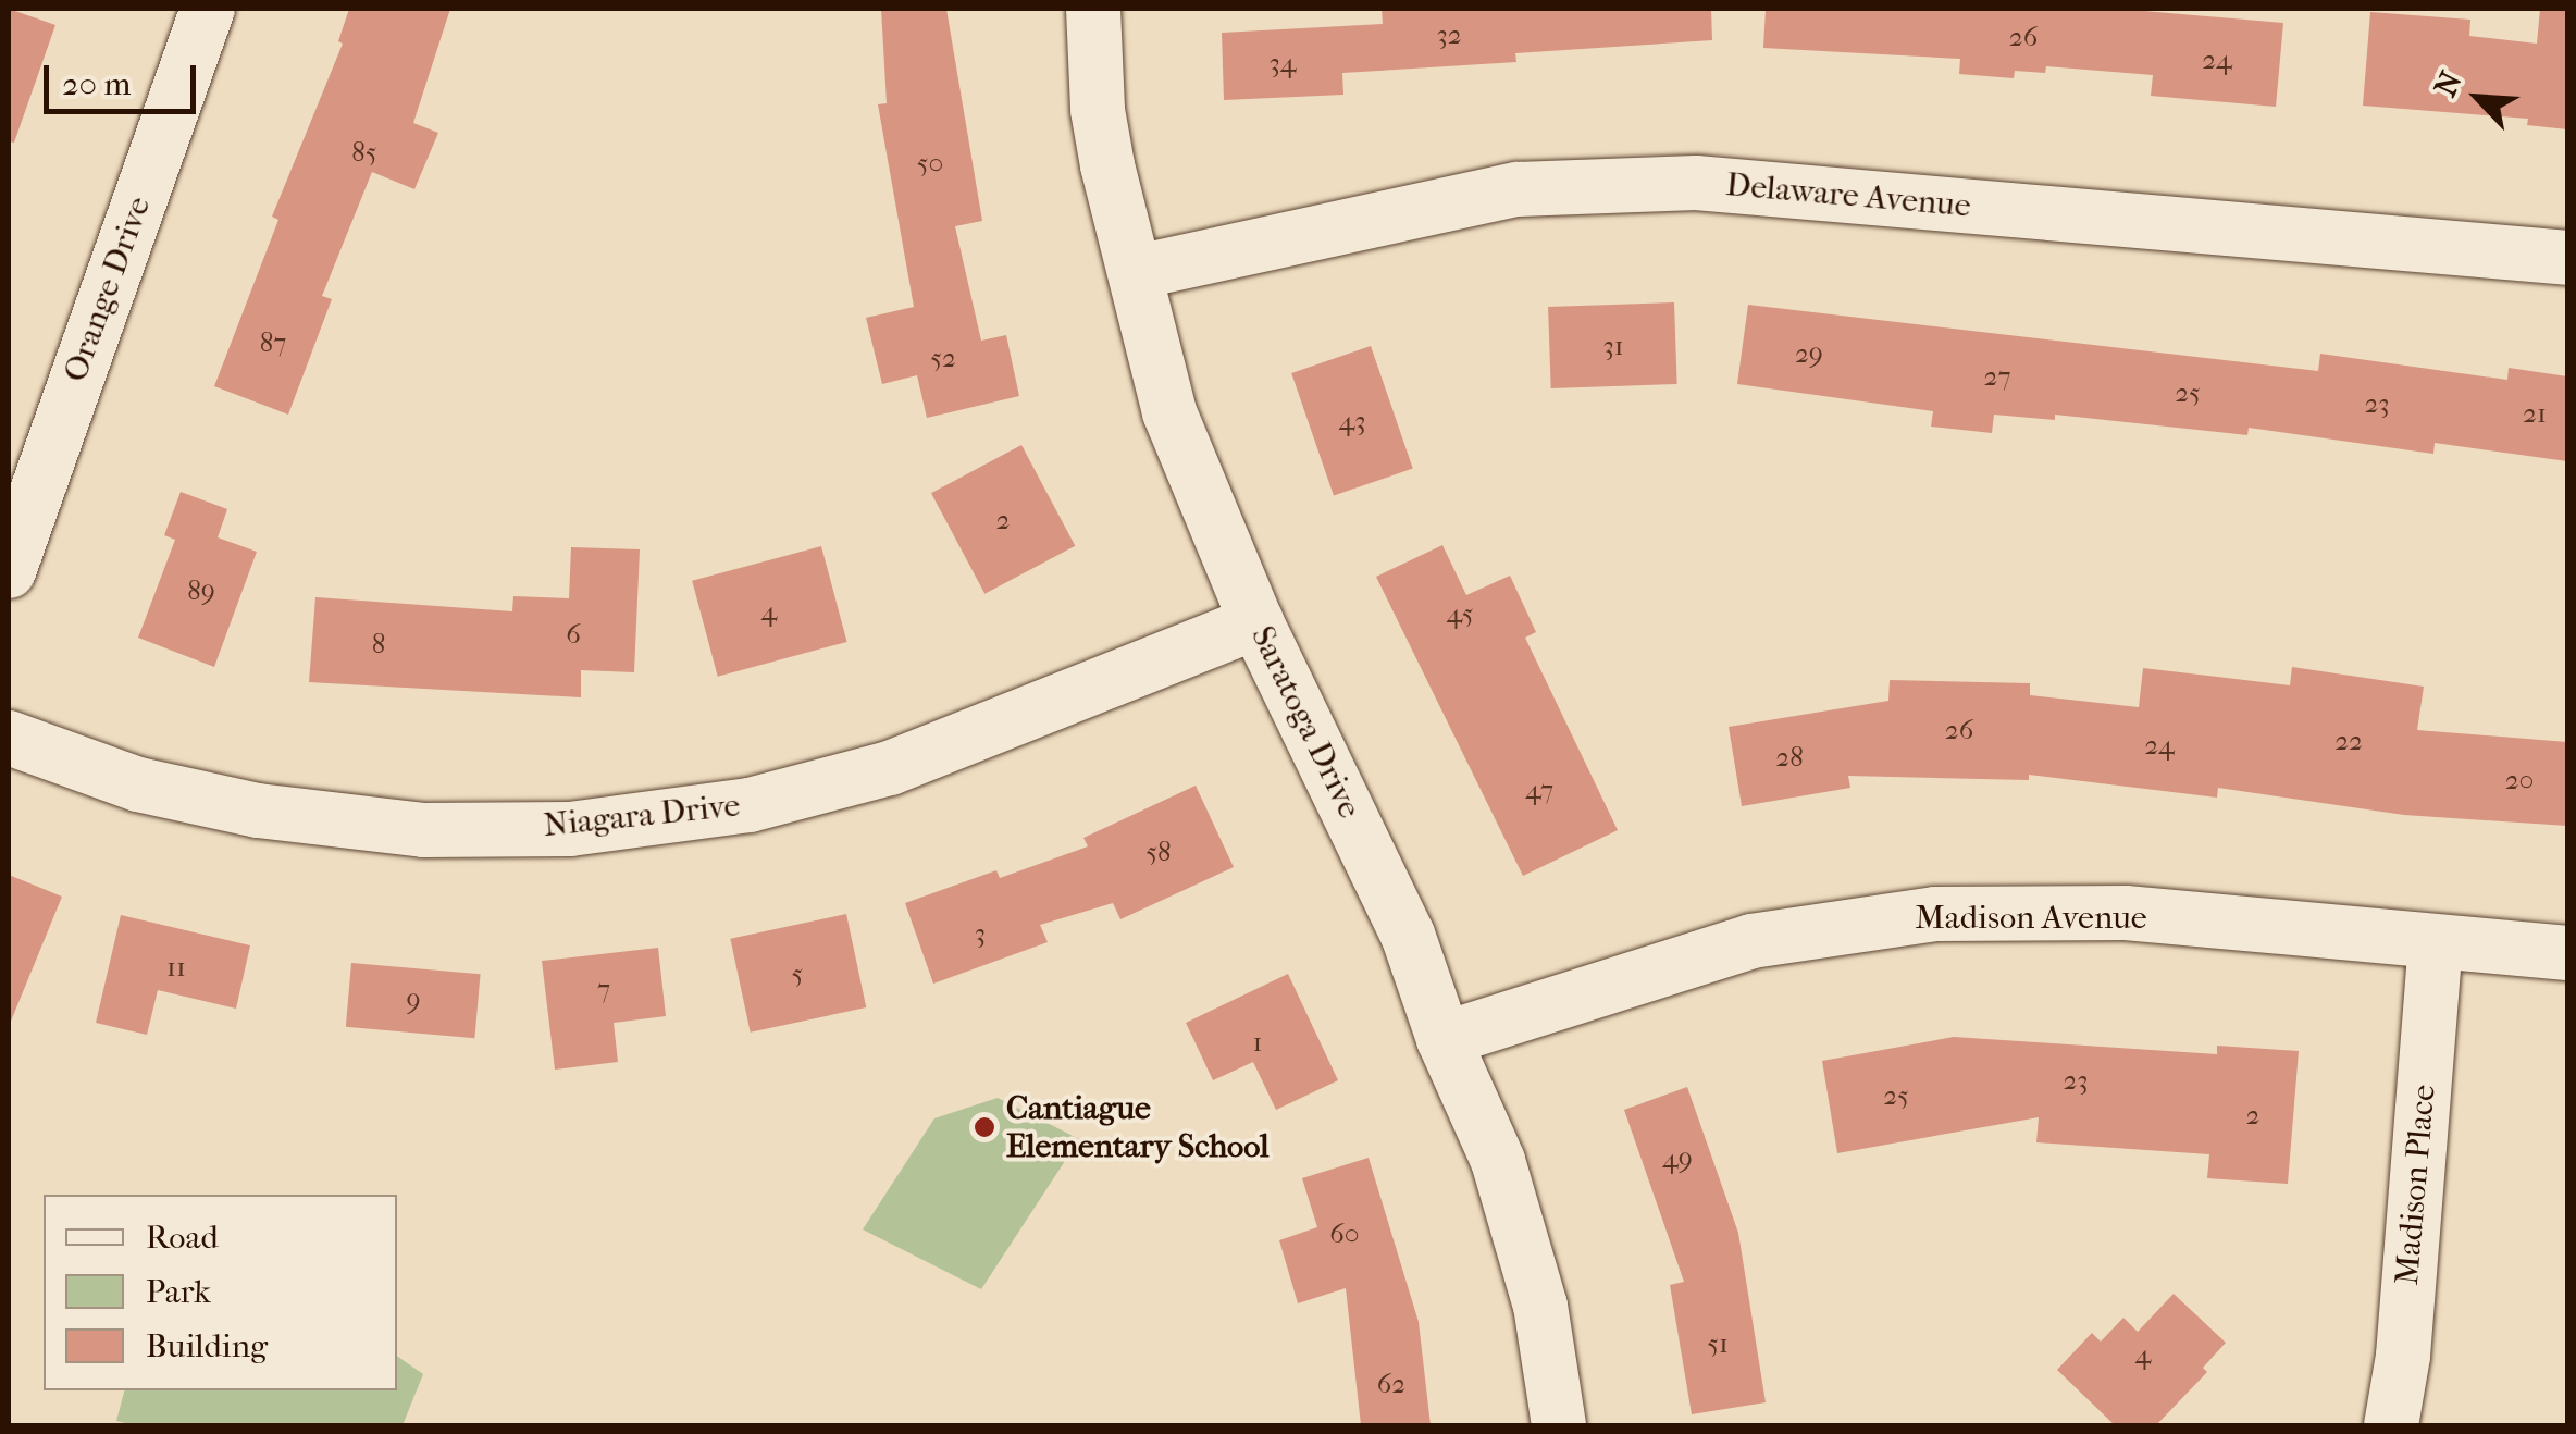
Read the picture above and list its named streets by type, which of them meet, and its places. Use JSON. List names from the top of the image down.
{
  "streets": {
    "street": [
      "Delaware Avenue",
      "Orange Drive",
      "Saratoga Drive",
      "Niagara Drive",
      "Madison Avenue",
      "Madison Place"
    ]
  },
  "crossings": [
    ["Delaware Avenue", "Saratoga Drive"],
    ["Saratoga Drive", "Niagara Drive"],
    ["Saratoga Drive", "Madison Avenue"],
    ["Madison Avenue", "Madison Place"]
  ],
  "places": ["Cantiague Elementary School"],
  "house_numbers": [
    "32",
    "26",
    "24",
    "34",
    "85",
    "50",
    "87",
    "31",
    "29",
    "52",
    "27",
    "25",
    "23",
    "21",
    "43",
    "2",
    "89",
    "4",
    "45",
    "6",
    "8",
    "26",
    "22",
    "24",
    "28",
    "20",
    "47",
    "58",
    "3",
    "11",
    "5",
    "7",
    "9",
    "1",
    "23",
    "25",
    "2",
    "49",
    "60",
    "51",
    "4",
    "62"
  ],
  "legend": ["Road", "Park", "Building"],
  "scale_bar": "20 m",
  "north": "top left"
}
